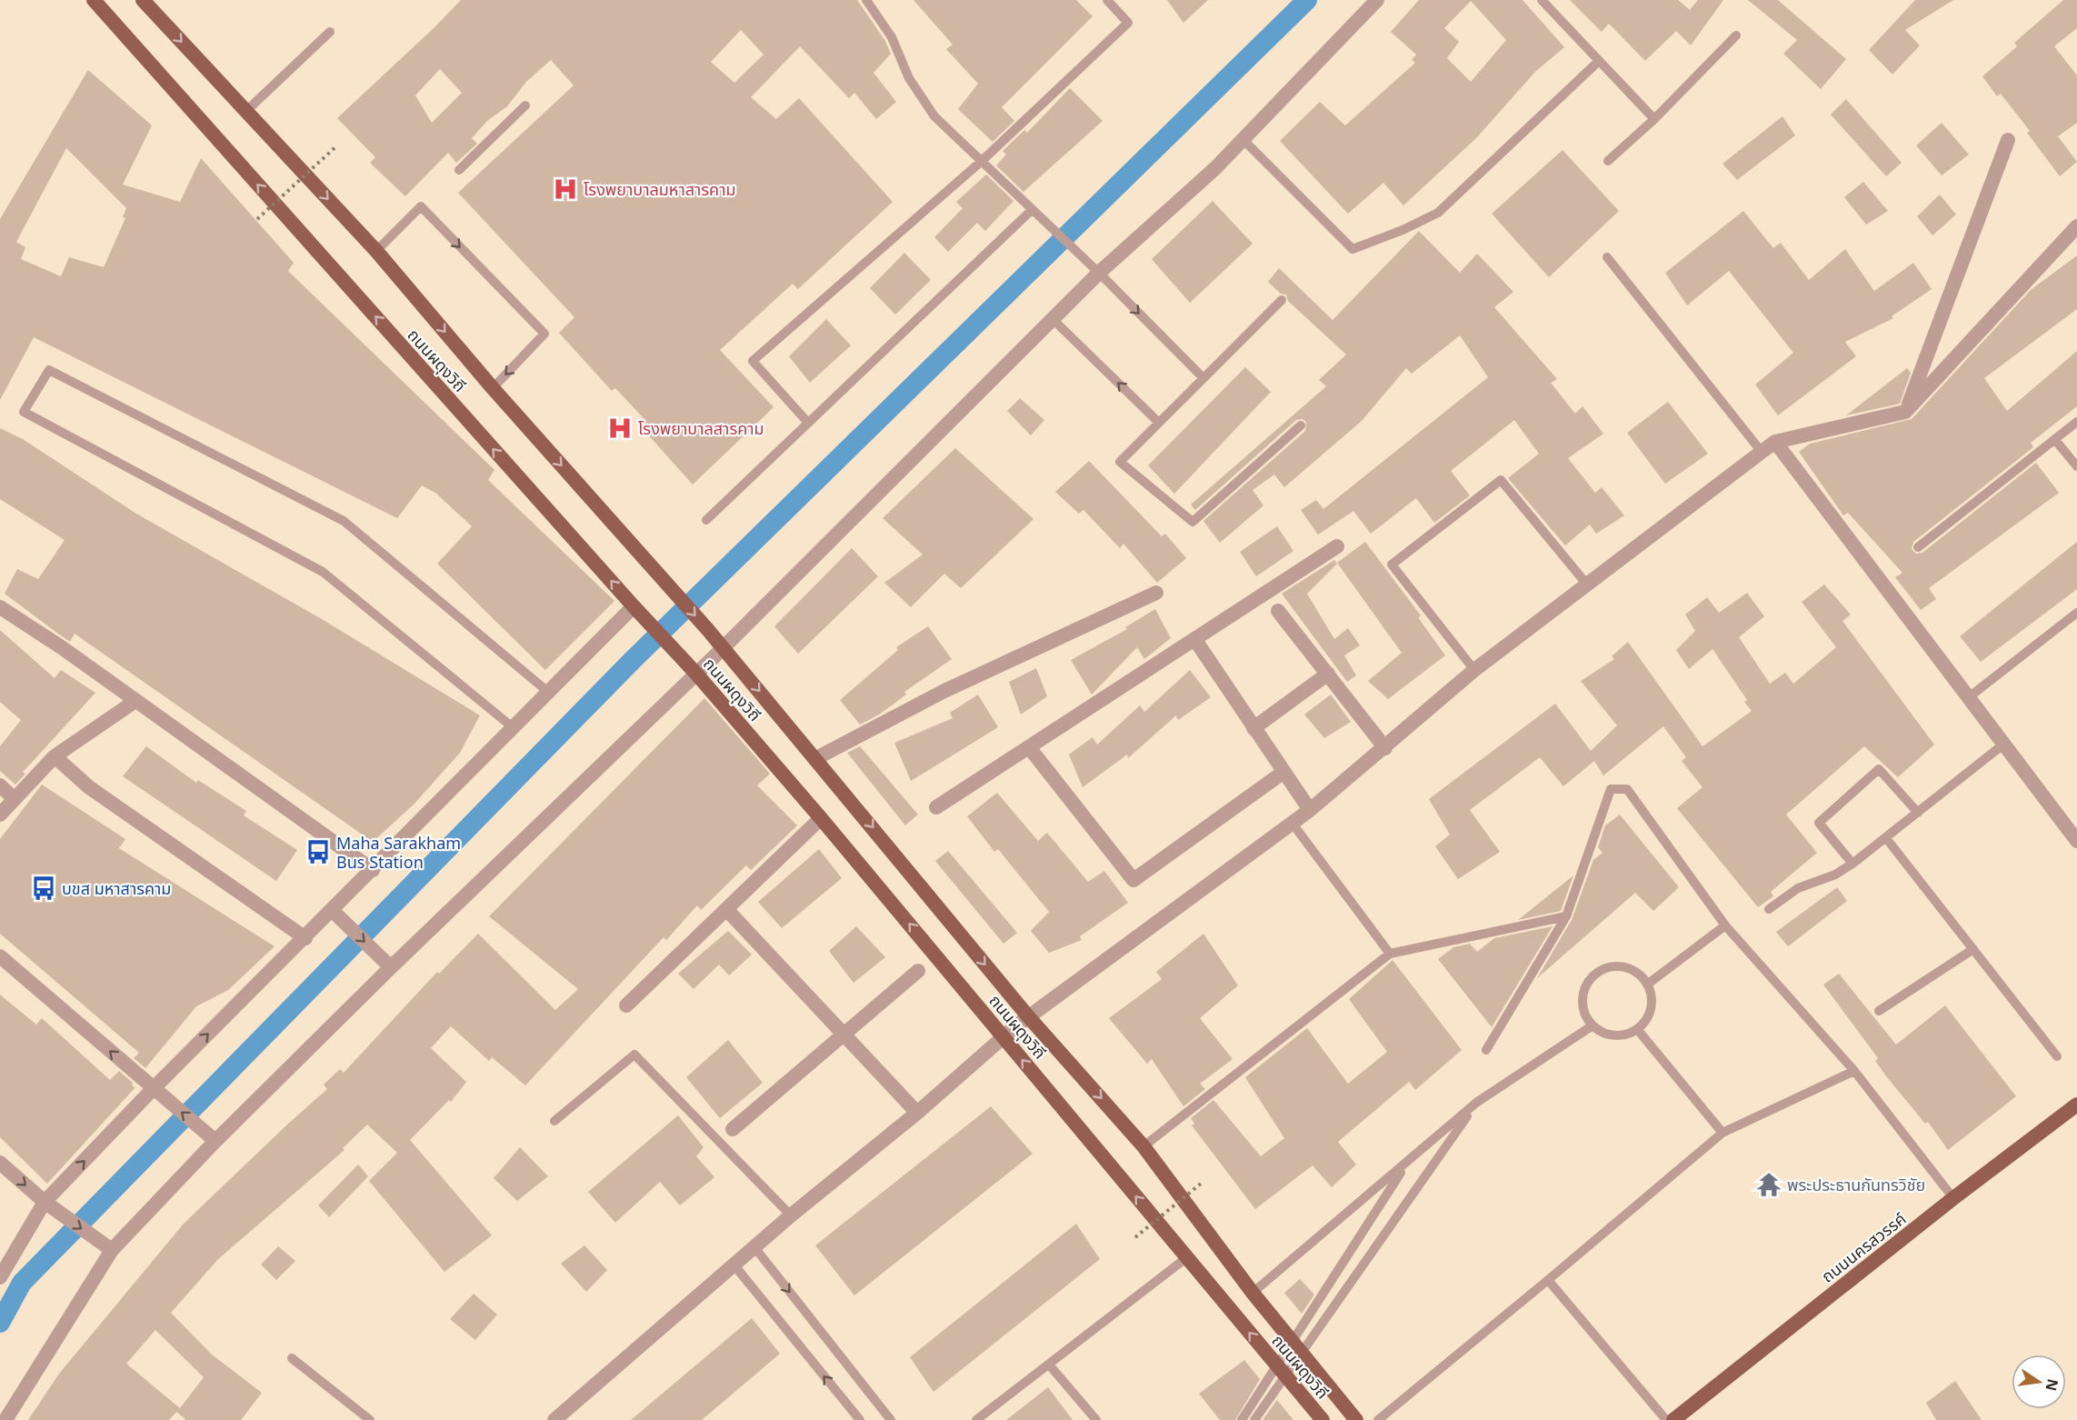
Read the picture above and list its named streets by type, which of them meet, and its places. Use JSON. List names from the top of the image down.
{
  "streets": {
    "main road": ["ถนนผดุงวิถี", "ถนนนครสวรรค์"]
  },
  "places": {
    "hospital": ["โรงพยาบาลมหาสารคาม", "โรงพยาบาลสารคาม"],
    "bus stop": ["Maha Sarakham Bus Station", "บขส มหาสารคาม"],
    "temple": ["พระประธานกันทรวิชัย"]
  },
  "north": "right"
}
